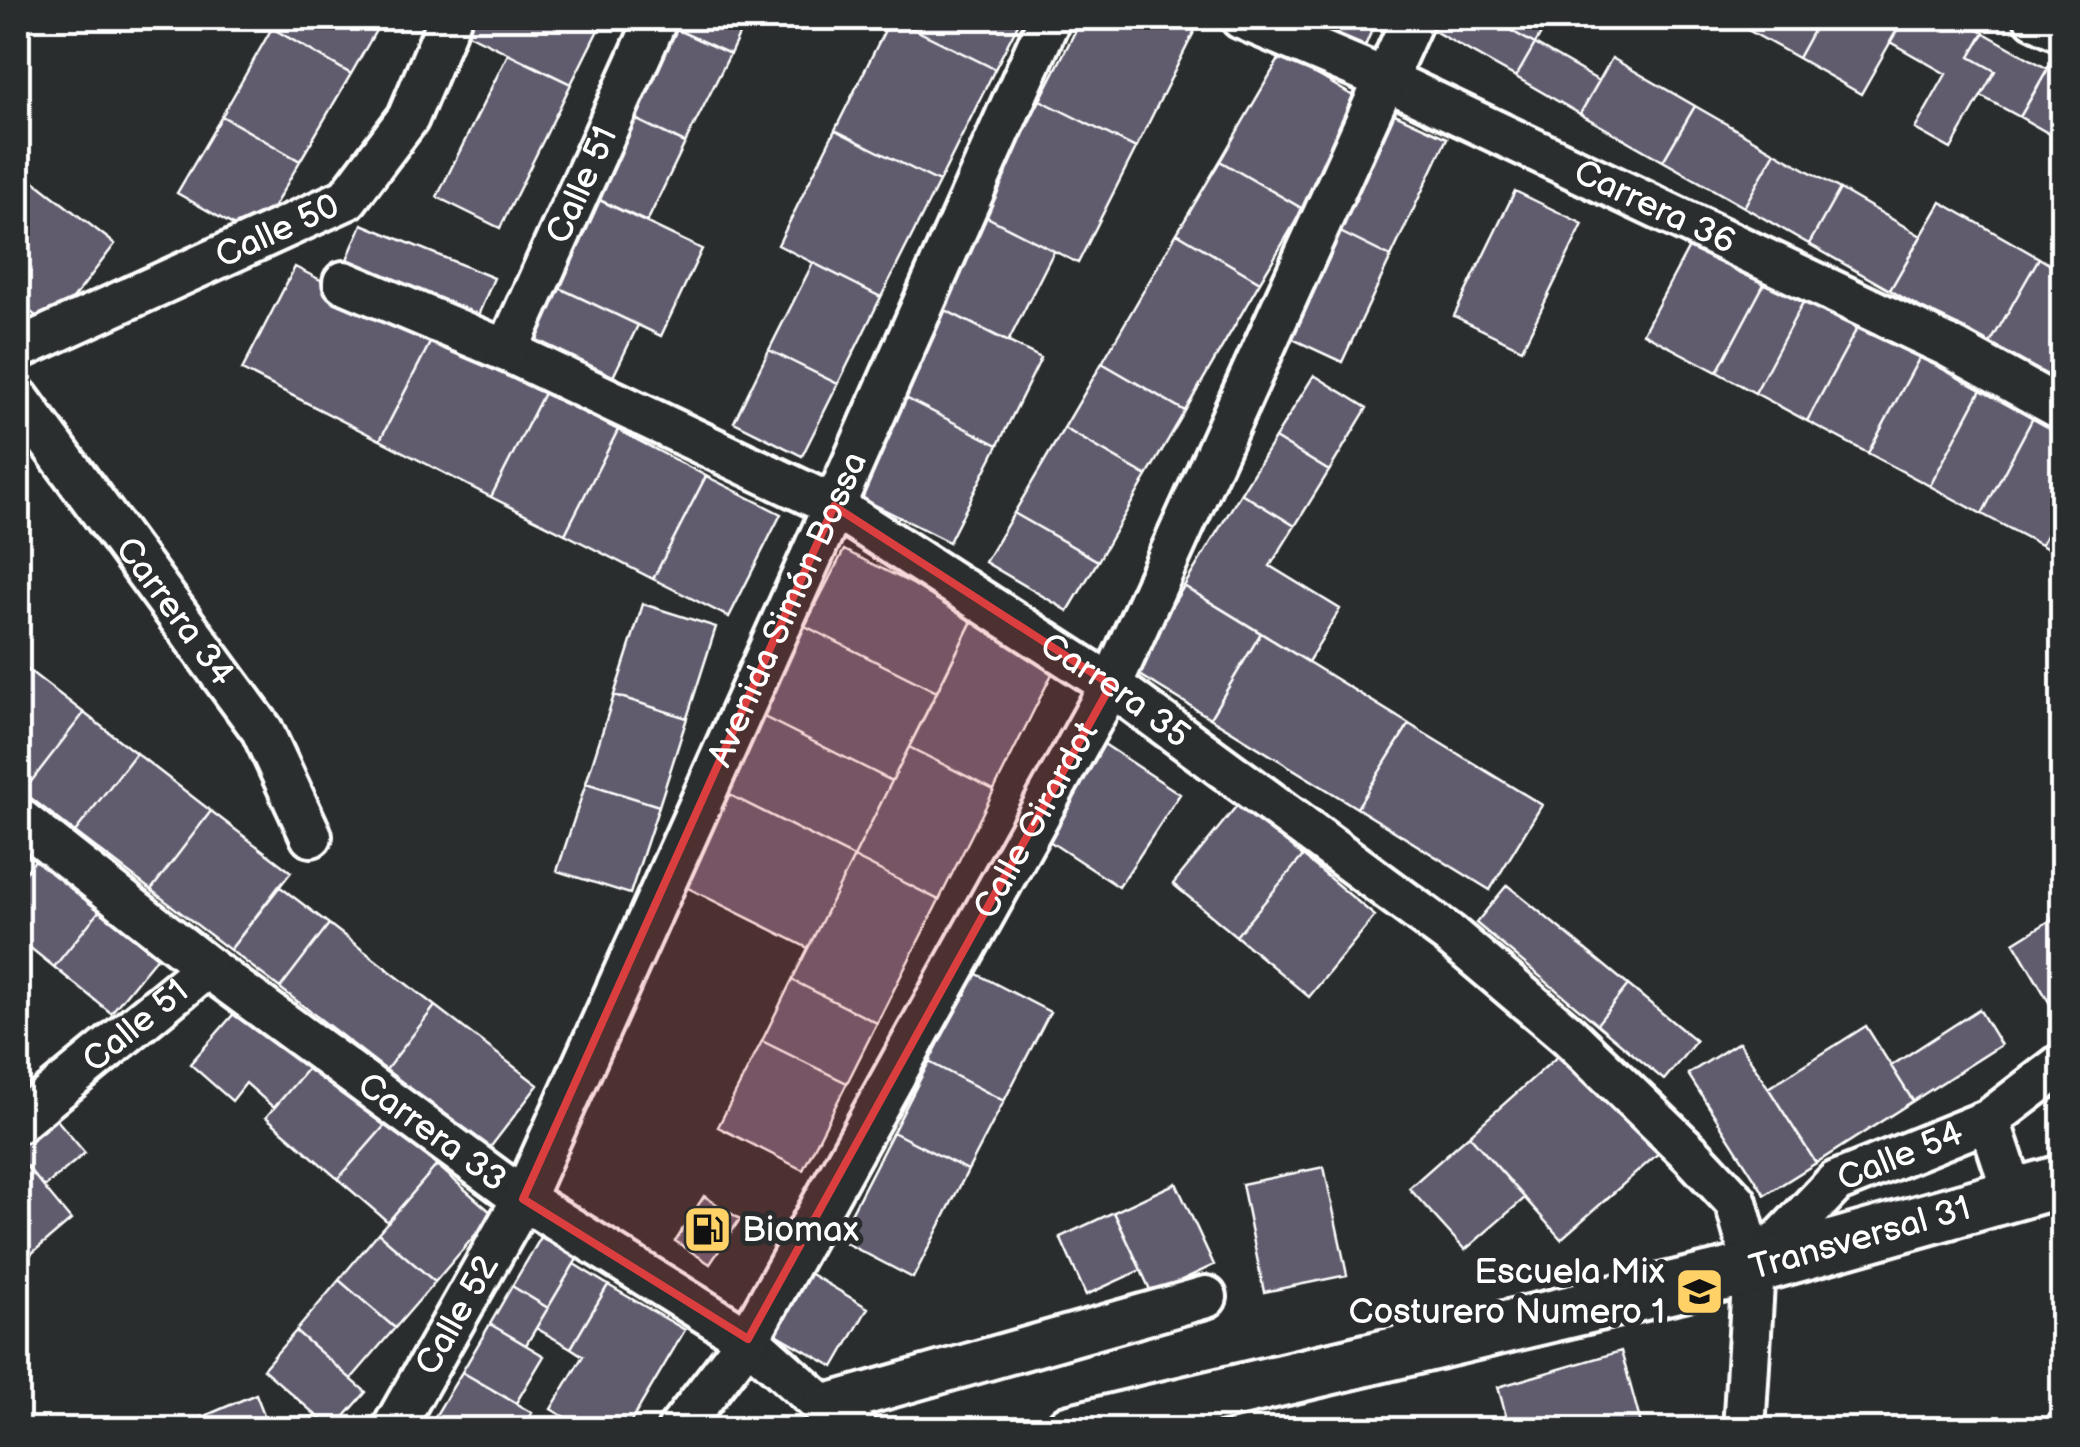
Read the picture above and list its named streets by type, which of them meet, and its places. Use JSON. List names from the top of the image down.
{
  "streets": {
    "street": [
      "Calle 51",
      "Carrera 36",
      "Calle 50",
      "Avenida Simón Bossa",
      "Carrera 34",
      "Carrera 35",
      "Calle Girardot",
      "Carrera 33",
      "Calle 54",
      "Transversal 31",
      "Calle 52"
    ]
  },
  "crossings": [
    ["Calle 51", "Carrera 35"],
    ["Calle 51", "Carrera 33"],
    ["Carrera 36", "Calle Girardot"],
    ["Avenida Simón Bossa", "Carrera 35"],
    ["Avenida Simón Bossa", "Carrera 33"],
    ["Avenida Simón Bossa", "Calle 52"],
    ["Carrera 35", "Calle Girardot"],
    ["Carrera 35", "Calle 54"],
    ["Carrera 35", "Transversal 31"],
    ["Calle Girardot", "Carrera 33"],
    ["Carrera 33", "Calle 52"],
    ["Calle 54", "Transversal 31"]
  ],
  "places": {
    "fuel station": ["Biomax"],
    "school or university": ["Escuela Mix Costurero Numero 1"]
  }
}
